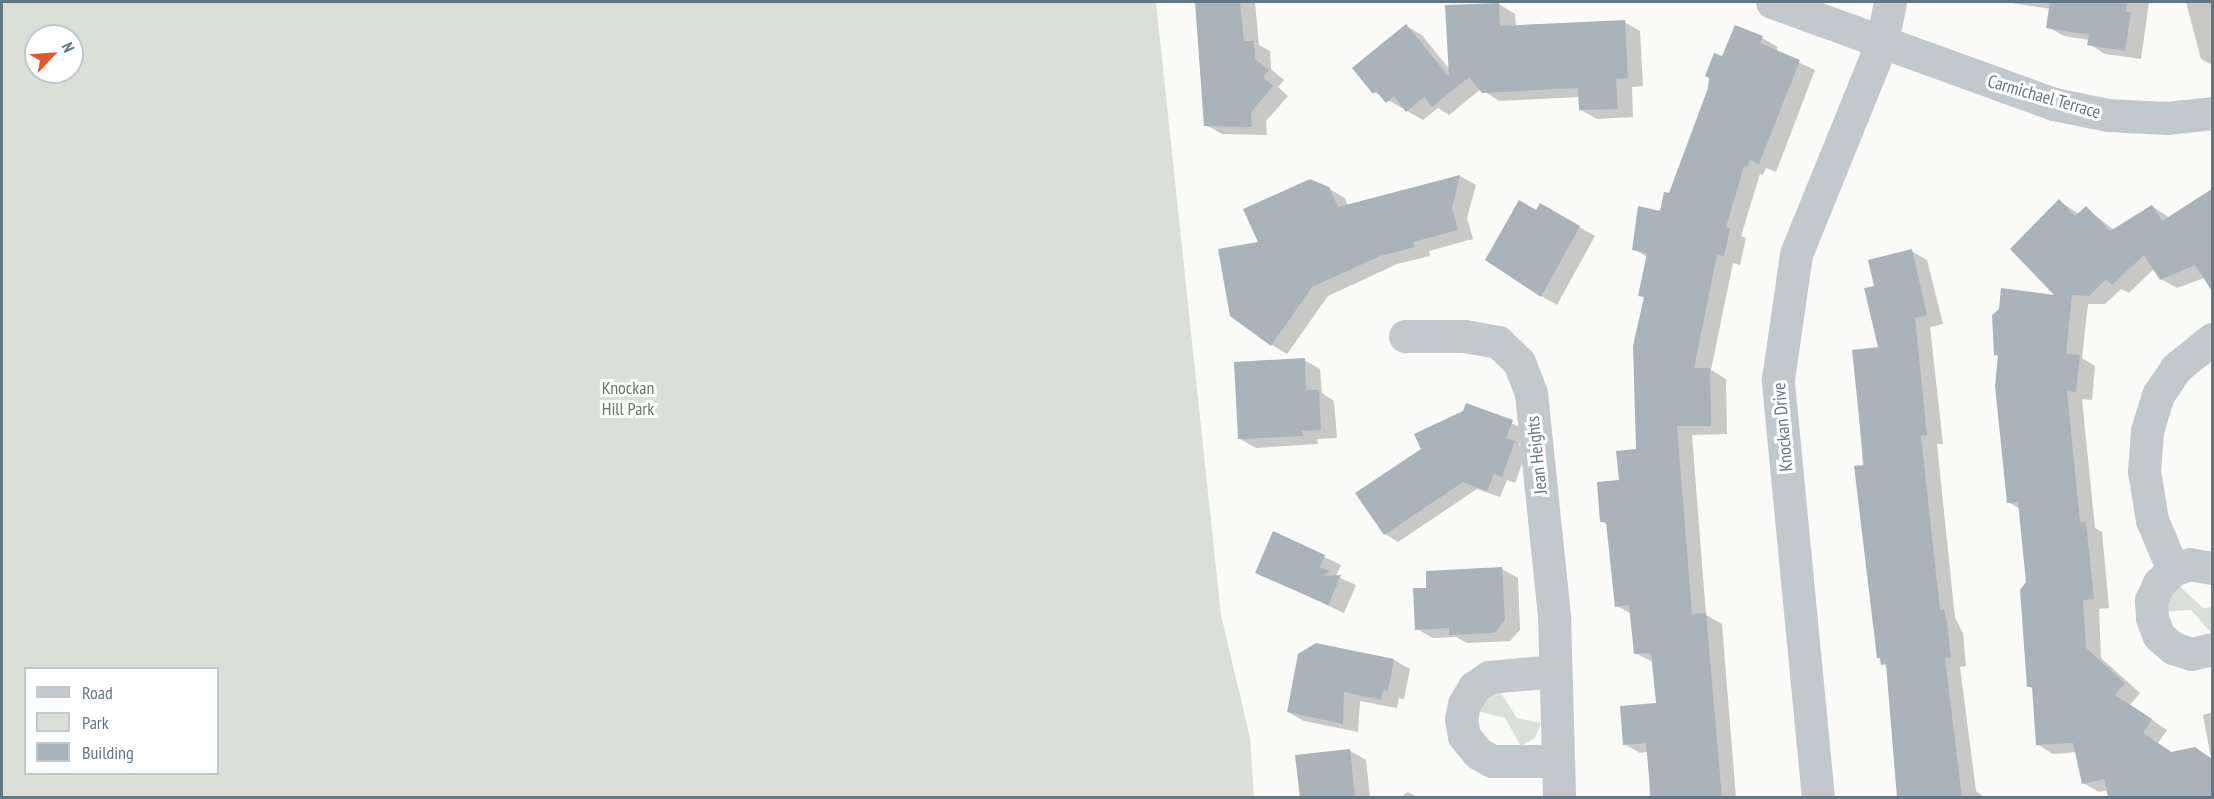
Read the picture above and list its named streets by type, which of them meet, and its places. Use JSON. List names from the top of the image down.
{
  "streets": {
    "street": ["Carmichael Terrace", "Knockan Drive", "Jean Heights"]
  },
  "crossings": [
    ["Carmichael Terrace", "Knockan Drive"]
  ],
  "parks": ["Knockan Hill Park"],
  "legend": ["Road", "Park", "Building"],
  "north": "top right"
}
